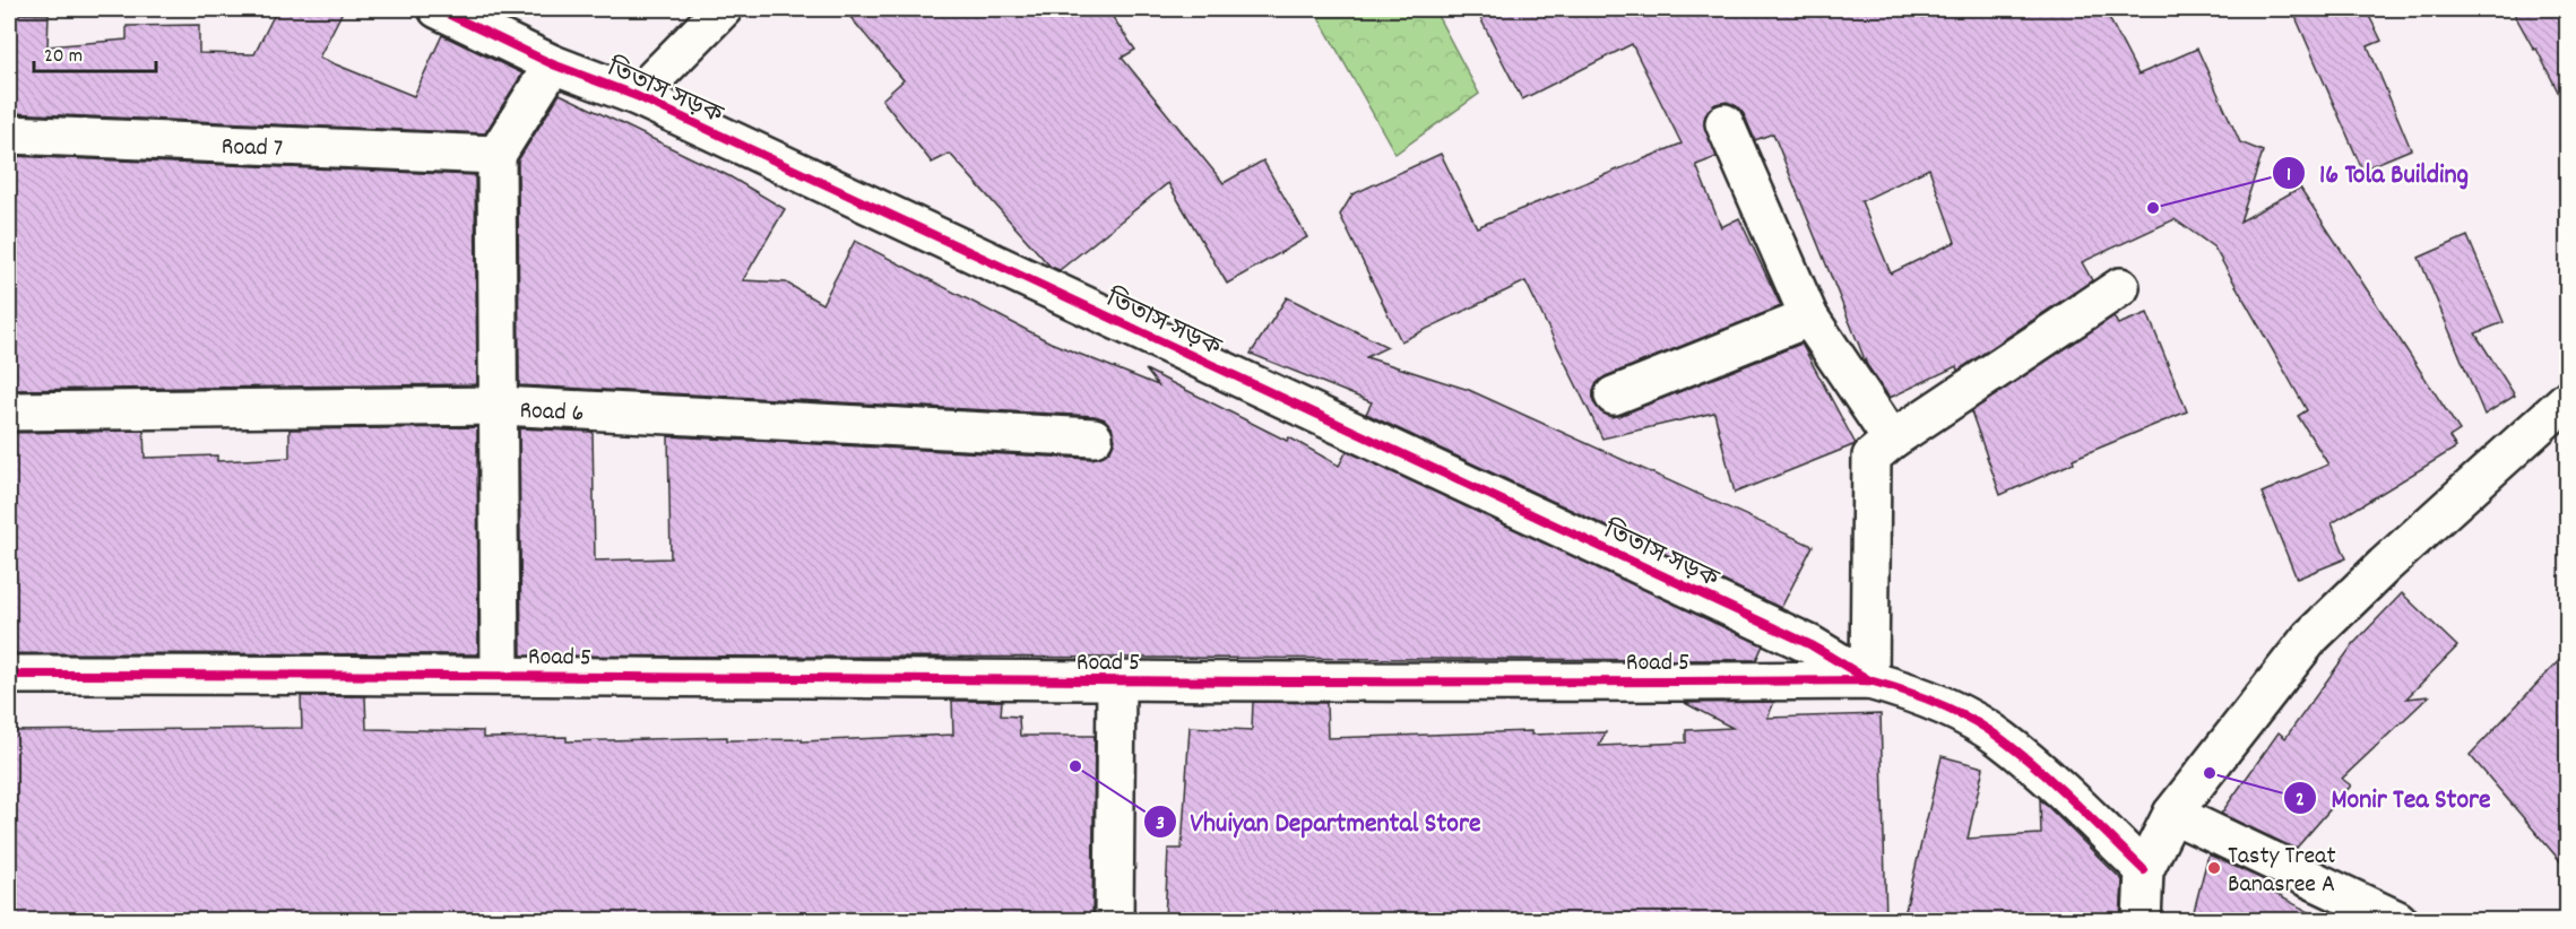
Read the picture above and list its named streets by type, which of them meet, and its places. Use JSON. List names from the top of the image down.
{
  "streets": {
    "street": [
      "তিতাস সড়ক",
      "Road 7",
      "Road 6",
      "Road 5"
    ]
  },
  "crossings": [
    ["তিতাস সড়ক", "Road 5"]
  ],
  "places": [
    "16 Tola Building",
    "Vhuiyan Departmental Store",
    "Monir Tea Store",
    "Tasty Treat Banasree A"
  ],
  "scale_bar": "20 m"
}
